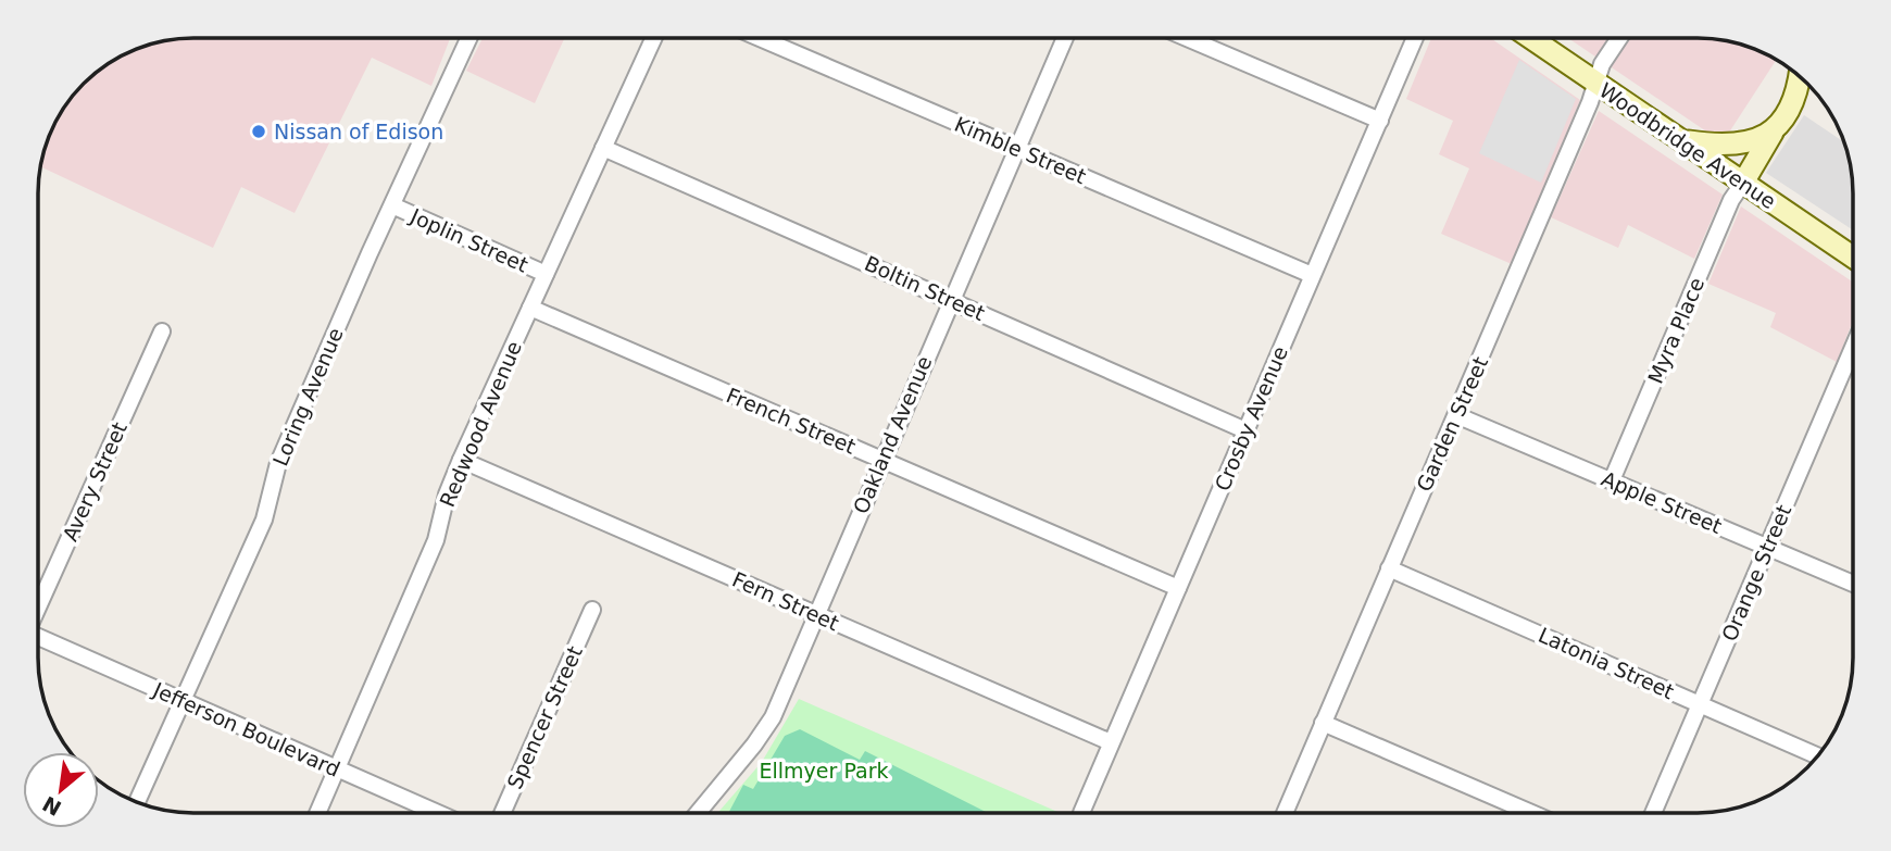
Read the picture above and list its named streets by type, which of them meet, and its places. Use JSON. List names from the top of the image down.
{
  "streets": {
    "street": [
      "Woodbridge Avenue",
      "Kimble Street",
      "Joplin Street",
      "Boltin Street",
      "Myra Place",
      "Loring Avenue",
      "Crosby Avenue",
      "French Street",
      "Redwood Avenue",
      "Garden Street",
      "Oakland Avenue",
      "Avery Street",
      "Apple Street",
      "Orange Street",
      "Fern Street",
      "Latonia Street",
      "Spencer Street",
      "Jefferson Boulevard"
    ]
  },
  "crossings": [
    ["Woodbridge Avenue", "Myra Place"],
    ["Woodbridge Avenue", "Garden Street"],
    ["Kimble Street", "Crosby Avenue"],
    ["Kimble Street", "Oakland Avenue"],
    ["Joplin Street", "Loring Avenue"],
    ["Joplin Street", "Redwood Avenue"],
    ["Boltin Street", "Crosby Avenue"],
    ["Boltin Street", "Redwood Avenue"],
    ["Boltin Street", "Oakland Avenue"],
    ["Myra Place", "Apple Street"],
    ["Loring Avenue", "Jefferson Boulevard"],
    ["Crosby Avenue", "French Street"],
    ["Crosby Avenue", "Fern Street"],
    ["French Street", "Redwood Avenue"],
    ["French Street", "Oakland Avenue"],
    ["Redwood Avenue", "Fern Street"],
    ["Redwood Avenue", "Jefferson Boulevard"],
    ["Garden Street", "Apple Street"],
    ["Garden Street", "Latonia Street"],
    ["Oakland Avenue", "Fern Street"],
    ["Apple Street", "Orange Street"],
    ["Orange Street", "Latonia Street"]
  ],
  "parks": ["Ellmyer Park"],
  "places": ["Nissan of Edison"],
  "north": "bottom left"
}
